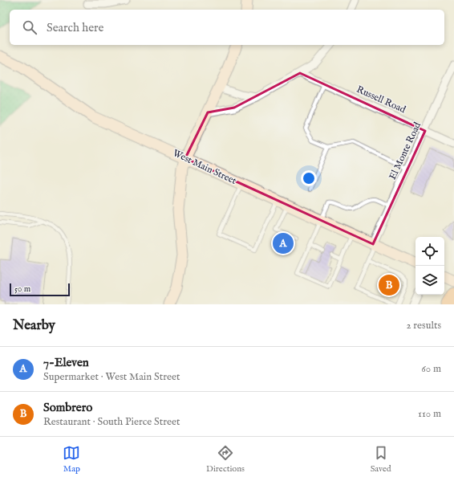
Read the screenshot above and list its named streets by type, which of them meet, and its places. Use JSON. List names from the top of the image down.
{
  "streets": {
    "main road": ["West Main Street"],
    "street": ["Russell Road", "El Monte Road"]
  },
  "crossings": [
    ["Russell Road", "El Monte Road"],
    ["El Monte Road", "West Main Street"]
  ],
  "scale_bar": "50 m",
  "page": {
    "search": "Search here",
    "pins": ["A", "B"],
    "scale": "50 m",
    "heading": ["Nearby", "2 results"],
    "list": [
      {
        "mark": "A",
        "name": "7-Eleven",
        "note": "Supermarket · West Main Street",
        "value": "60 m"
      },
      {
        "mark": "B",
        "name": "Sombrero",
        "note": "Restaurant · South Pierce Street",
        "value": "110 m"
      }
    ],
    "nav": ["Map", "Directions", "Saved"]
  }
}
